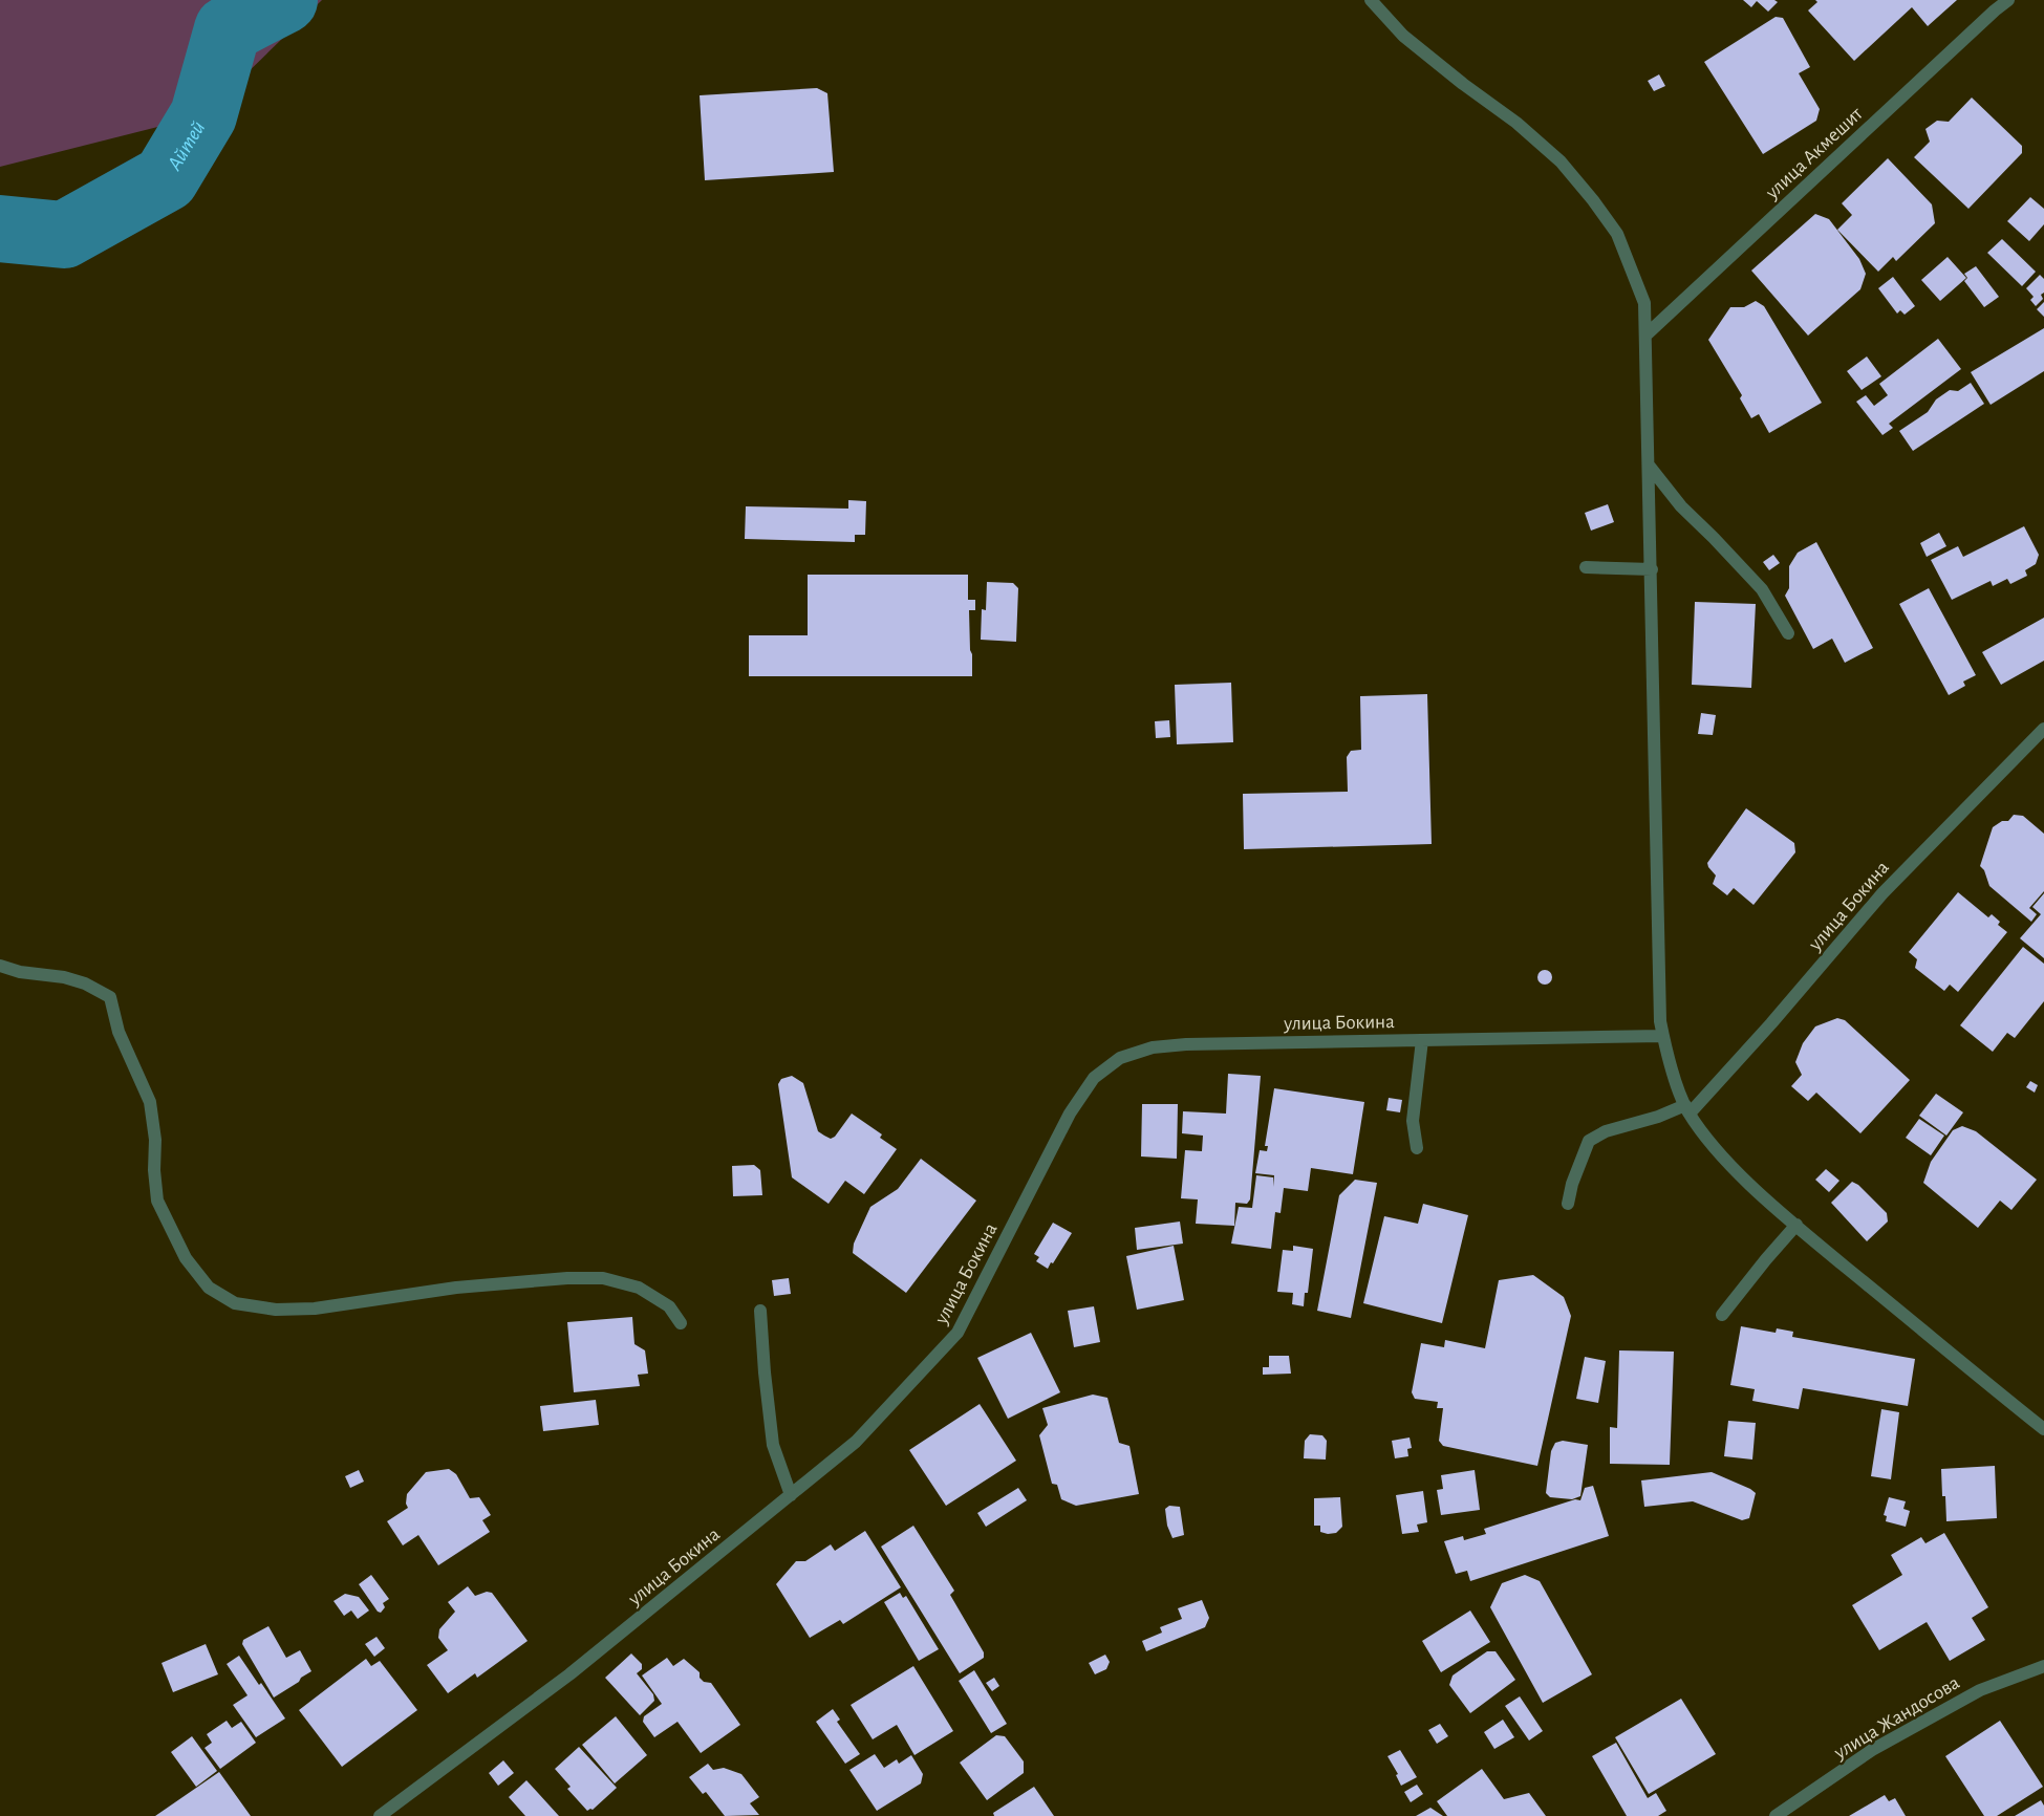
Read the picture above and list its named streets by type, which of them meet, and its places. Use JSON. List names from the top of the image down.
{
  "streets": {
    "street": ["улица Акмешит", "улица Бокина", "улица Жандосова"]
  },
  "water": ["Айтей"]
}
